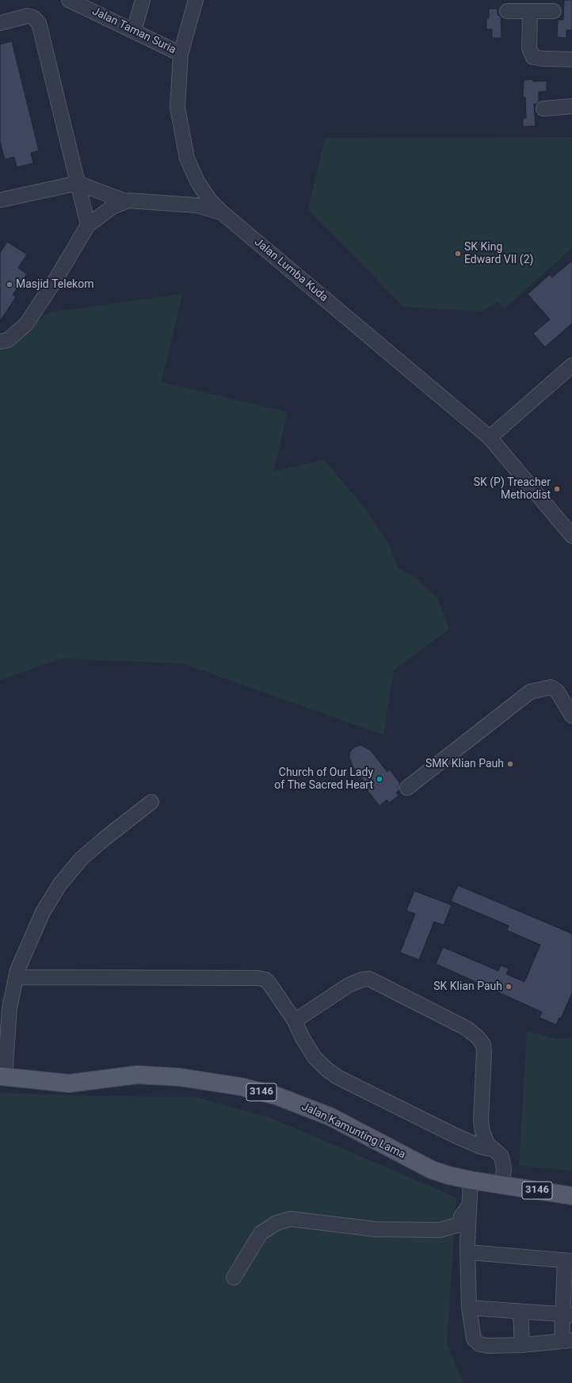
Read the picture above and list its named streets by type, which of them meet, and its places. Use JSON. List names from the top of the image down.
{
  "streets": {
    "main road": ["3146", "Jalan Kamunting Lama"],
    "street": ["Jalan Taman Suria", "Jalan Lumba Kuda"]
  },
  "crossings": [
    ["Jalan Taman Suria", "Jalan Lumba Kuda"]
  ],
  "places": [
    "SK King Edward VII (2)",
    "Masjid Telekom",
    "SK (P) Treacher Methodist",
    "SMK Klian Pauh",
    "Church of Our Lady of The Sacred Heart",
    "SK Klian Pauh"
  ]
}
